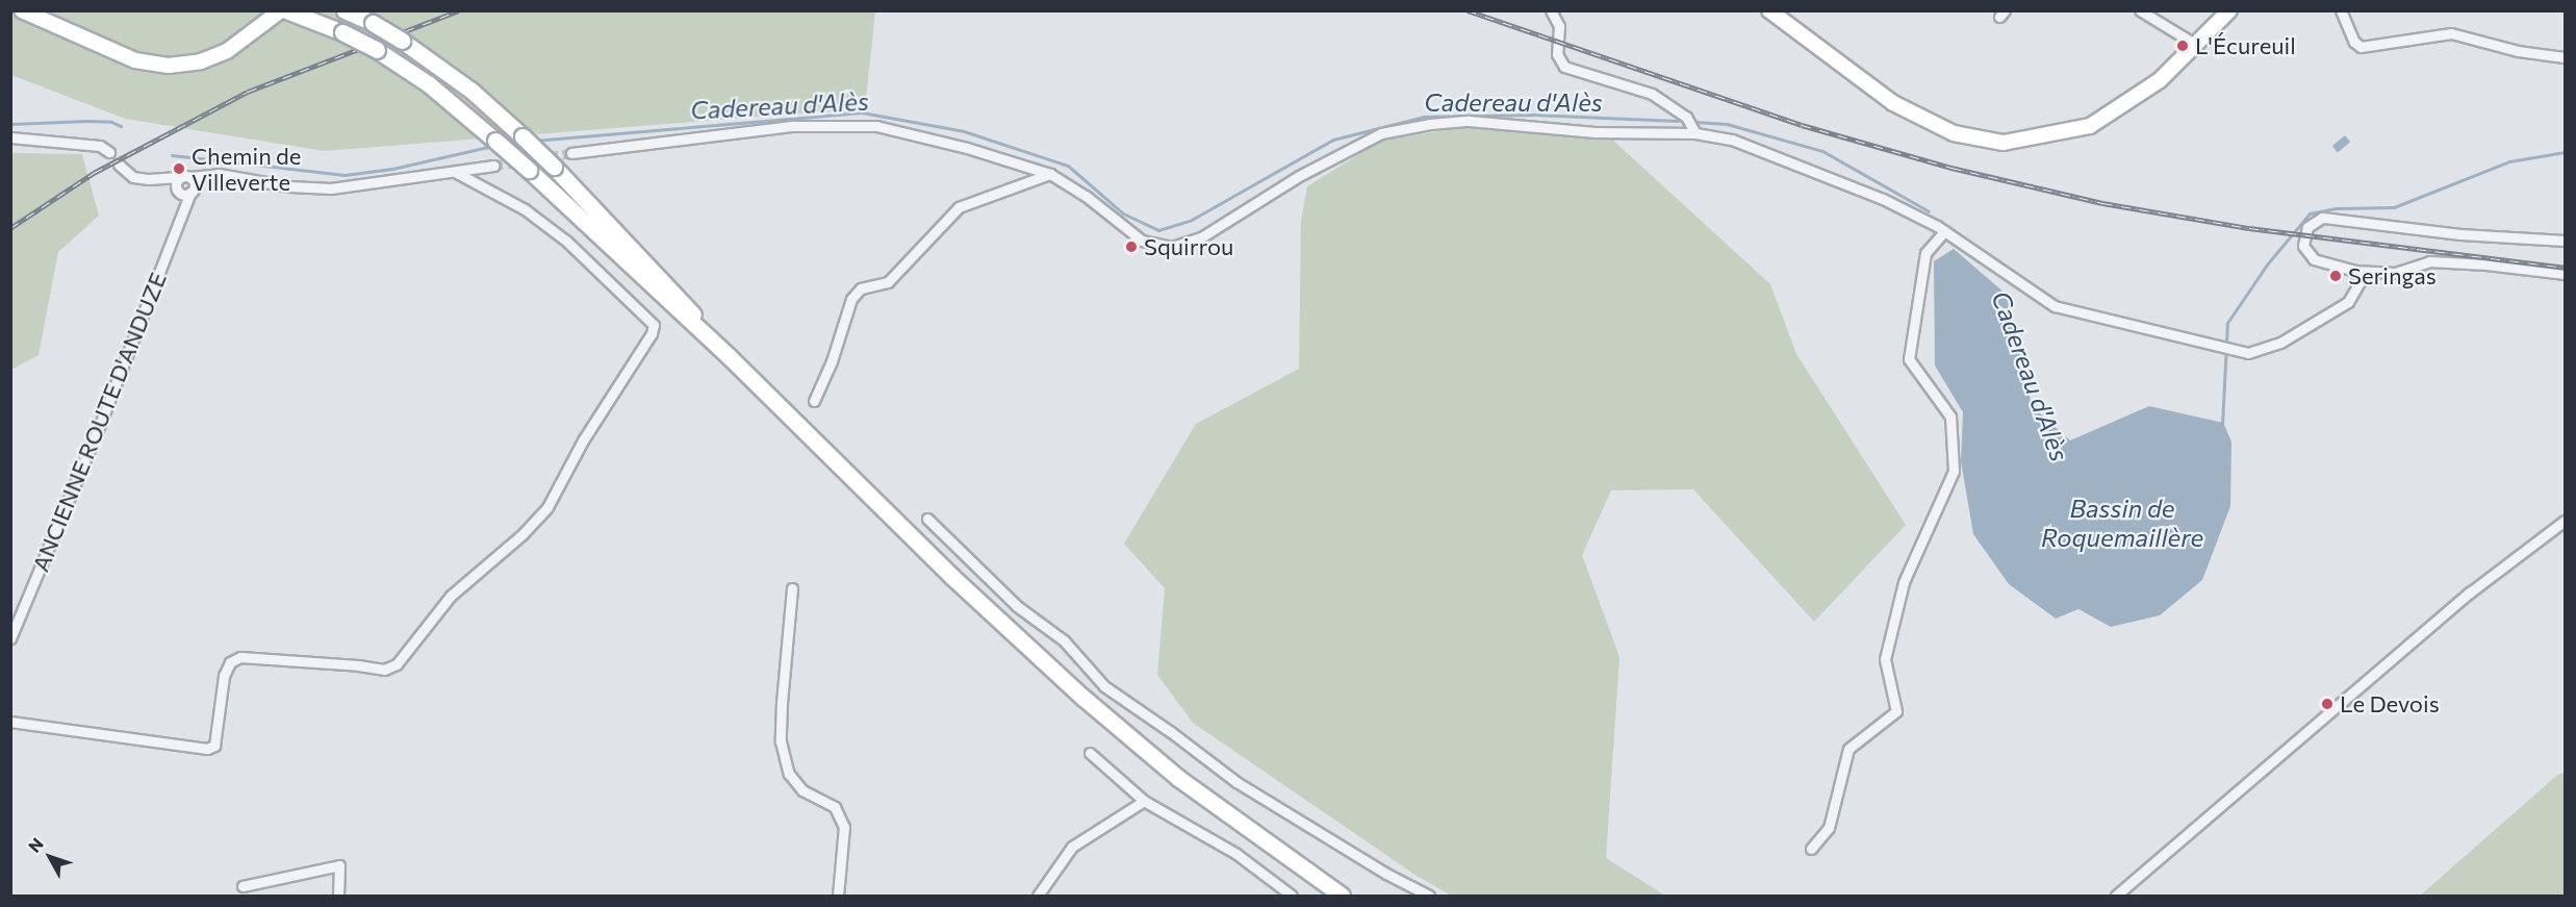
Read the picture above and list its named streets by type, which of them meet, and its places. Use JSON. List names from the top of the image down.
{
  "streets": {
    "street": ["ANCIENNE ROUTE D'ANDUZE"]
  },
  "water": ["Cadereau d'Alès", "Bassin de Roquemaillère"],
  "places": [
    "L'Écureuil",
    "Chemin de Villeverte",
    "Squirrou",
    "Seringas",
    "Le Devois"
  ],
  "north": "top left"
}
